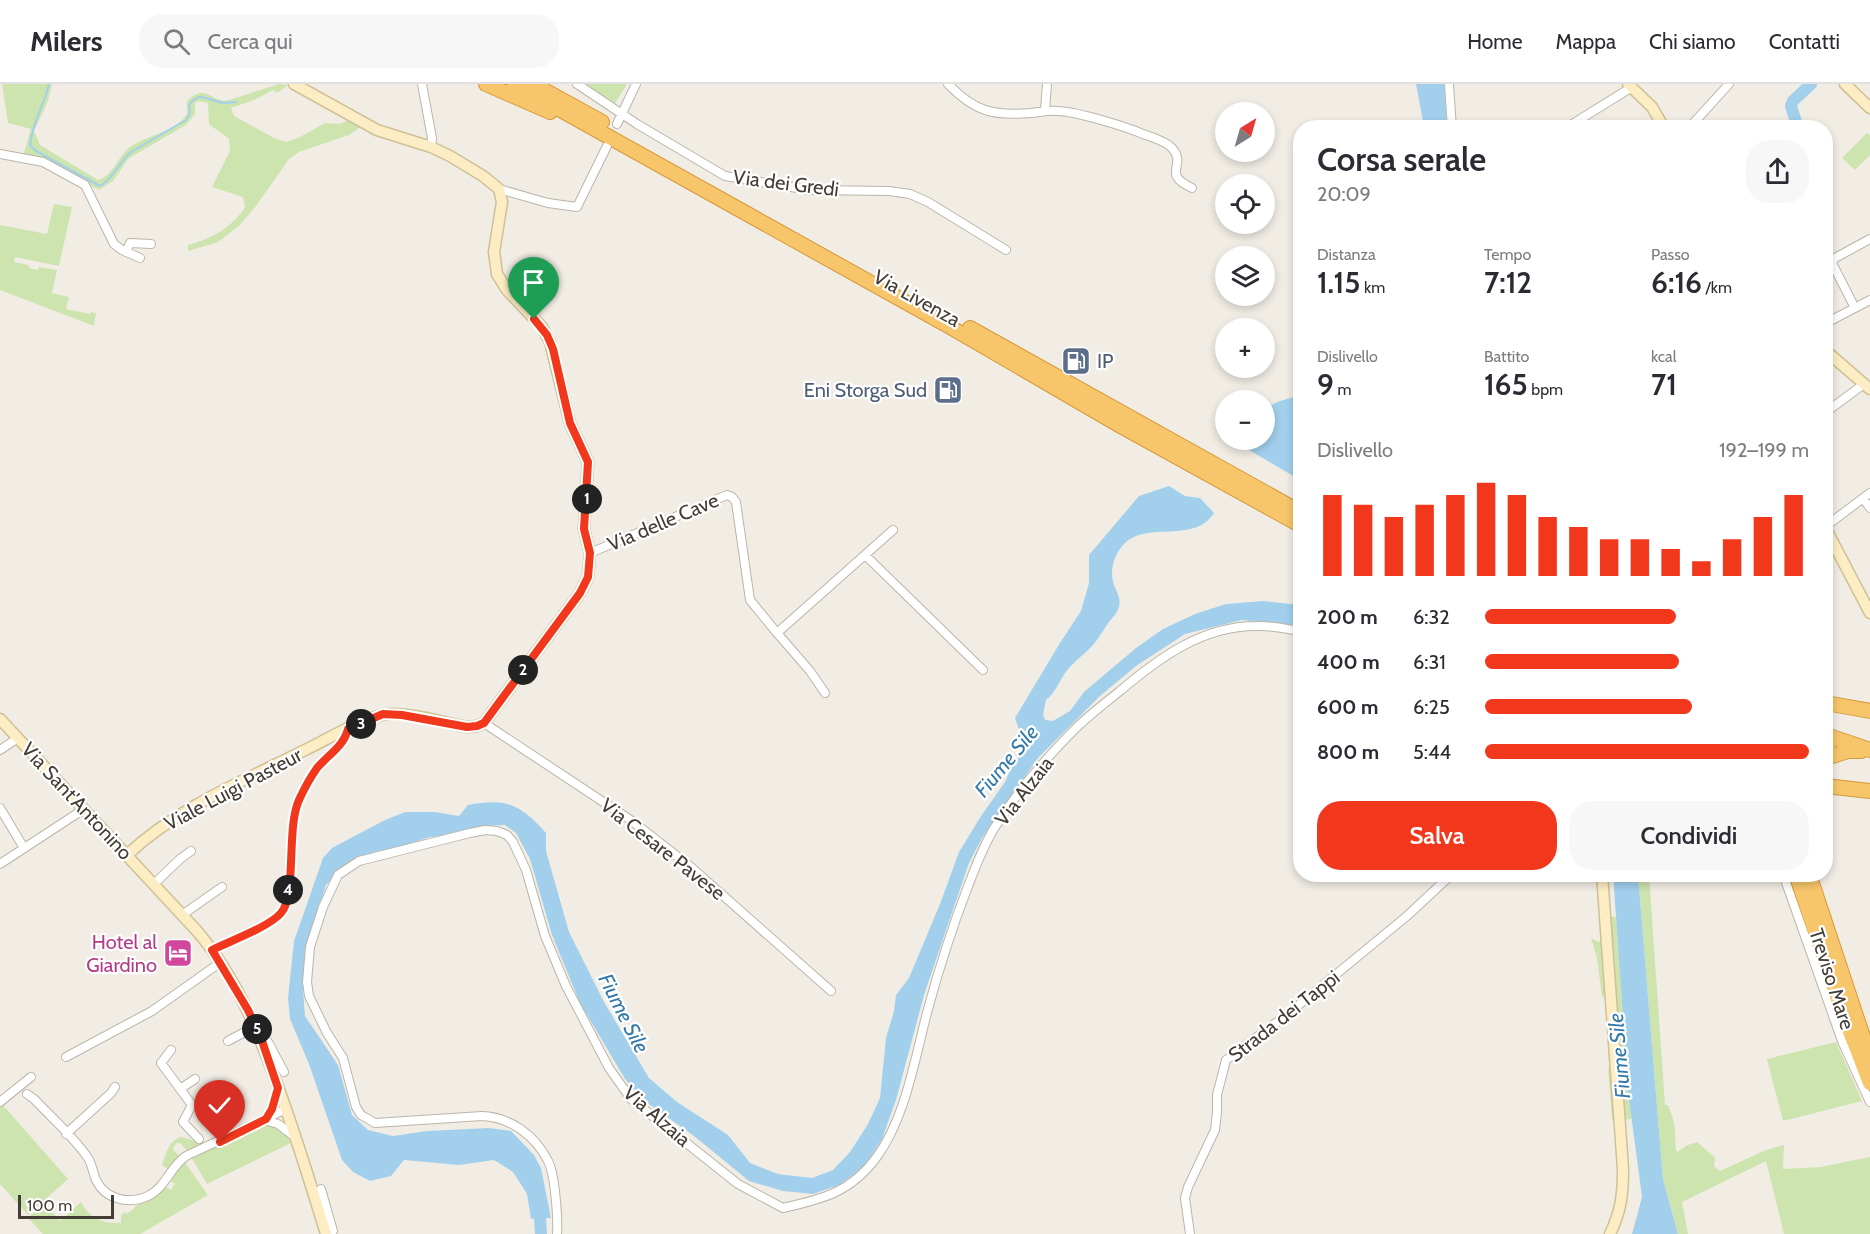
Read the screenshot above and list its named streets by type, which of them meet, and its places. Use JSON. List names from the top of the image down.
{
  "streets": {
    "highway": ["Via Livenza", "Treviso Mare"],
    "street": [
      "Via dei Gredi",
      "Via delle Cave",
      "Viale Luigi Pasteur",
      "Via Alzaia",
      "Via Sant'Antonino",
      "Via Cesare Pavese",
      "Strada dei Tappi"
    ]
  },
  "crossings": [
    ["Viale Luigi Pasteur", "Via Sant'Antonino"],
    ["Viale Luigi Pasteur", "Via Cesare Pavese"]
  ],
  "water": ["Fiume Sile"],
  "places": {
    "fuel station": ["IP", "Eni Storga Sud"],
    "hotel": ["Hotel al Giardino"]
  },
  "scale_bar": "100 m",
  "north": "top right",
  "page": {
    "header": "Milers",
    "search": "Cerca qui",
    "nav": [
      "Home",
      "Mappa",
      "Chi siamo",
      "Contatti"
    ],
    "map_buttons": ["+", "−"],
    "heading": ["Corsa serale", "20:09"],
    "stats": [
      ["Distanza", "1.15 km"],
      ["Tempo", "7:12"],
      ["Passo", "6:16 /km"],
      ["Dislivello", "9 m"],
      ["Battito", "165 bpm"],
      ["kcal", "71"]
    ],
    "chart": ["Dislivello", "192–199 m"],
    "pins": [
      "1",
      "2",
      "3",
      "4",
      "5"
    ],
    "list": [
      {
        "name": "200 m",
        "note": "6:32"
      },
      {
        "name": "400 m",
        "note": "6:31"
      },
      {
        "name": "600 m",
        "note": "6:25"
      },
      {
        "name": "800 m",
        "note": "5:44"
      }
    ],
    "buttons": ["Salva", "Condividi"],
    "scale": "100 m"
  }
}
